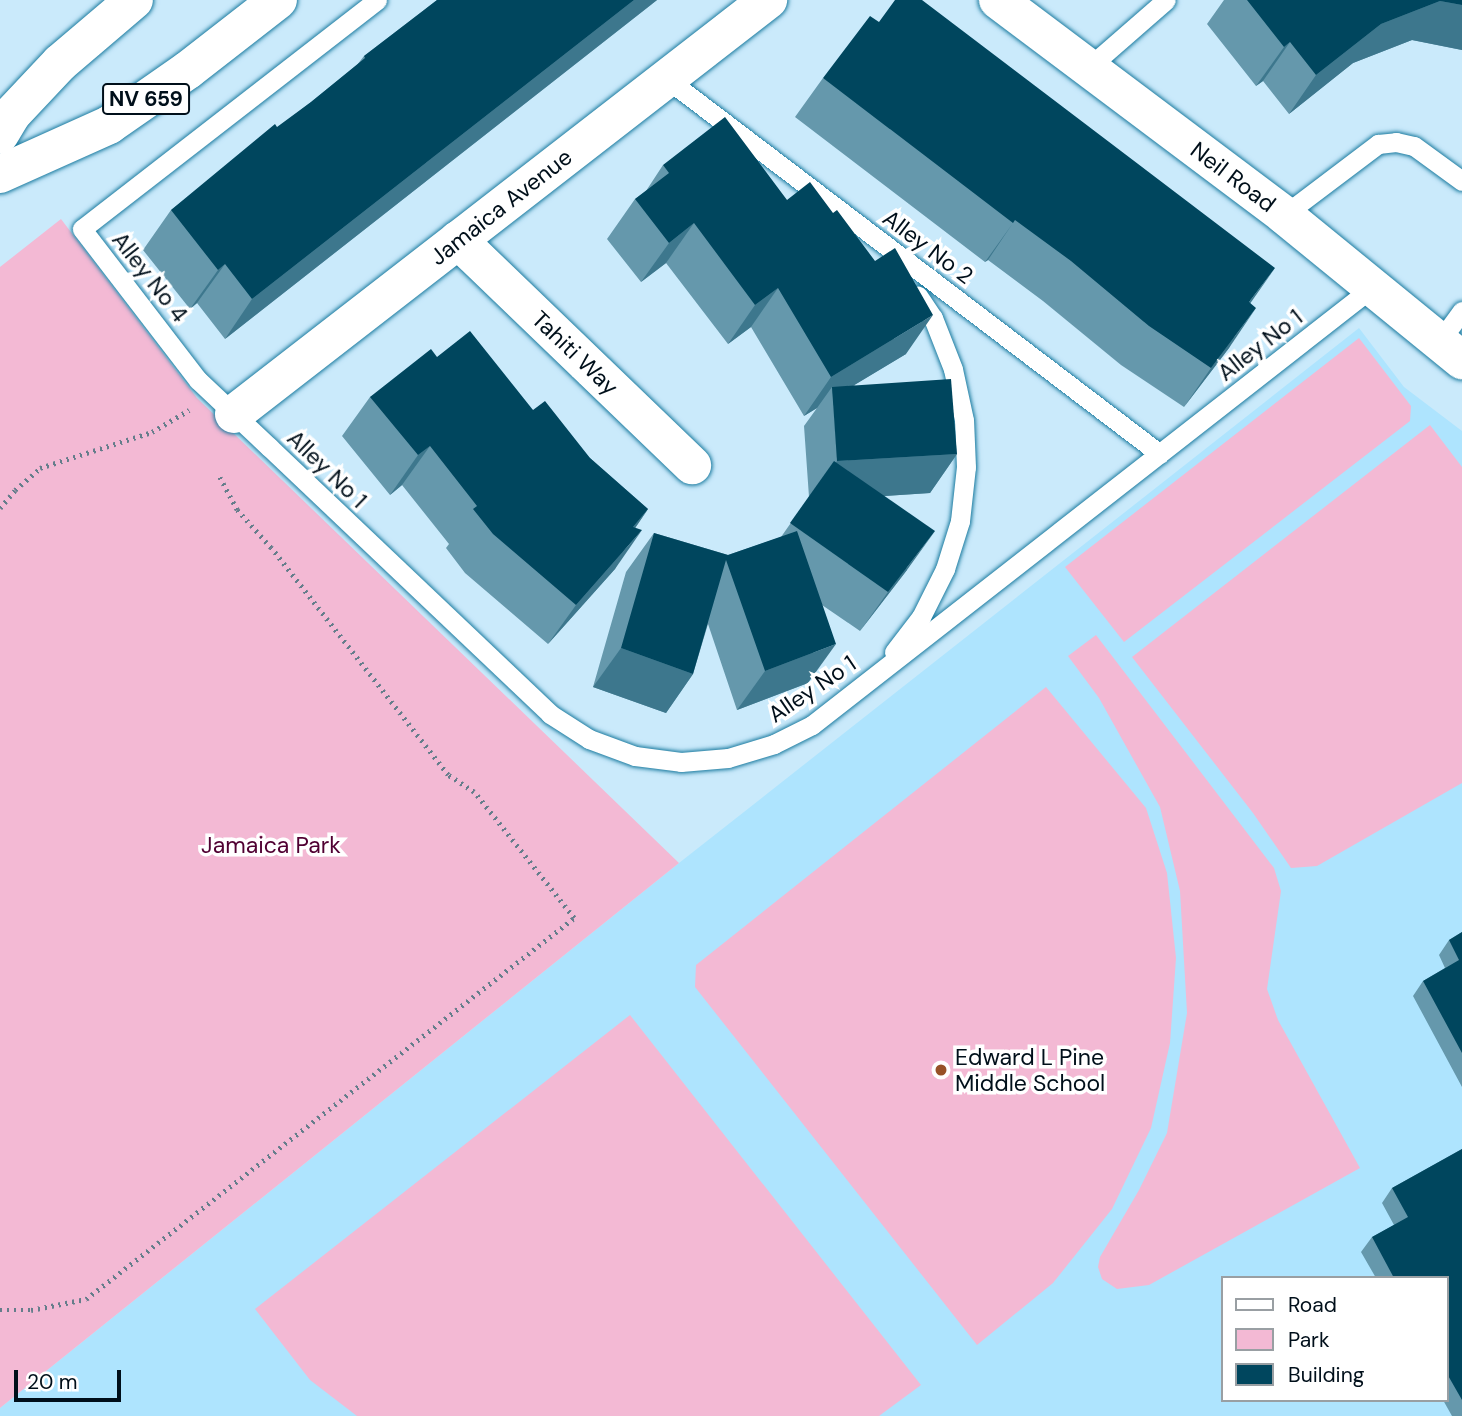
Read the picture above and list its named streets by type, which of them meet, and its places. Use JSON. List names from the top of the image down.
{
  "streets": {
    "street": [
      "NV 659",
      "Neil Road",
      "Jamaica Avenue",
      "Tahiti Way"
    ],
    "lane": ["Alley No 2", "Alley No 4", "Alley No 1"]
  },
  "crossings": [
    ["Neil Road", "Alley No 1"],
    ["Jamaica Avenue", "Alley No 2"],
    ["Jamaica Avenue", "Alley No 4"],
    ["Jamaica Avenue", "Alley No 1"],
    ["Jamaica Avenue", "Tahiti Way"],
    ["Alley No 2", "Alley No 1"],
    ["Alley No 4", "Alley No 1"]
  ],
  "parks": ["Jamaica Park"],
  "places": ["Edward L Pine Middle School"],
  "legend": ["Road", "Park", "Building"],
  "scale_bar": "20 m"
}
